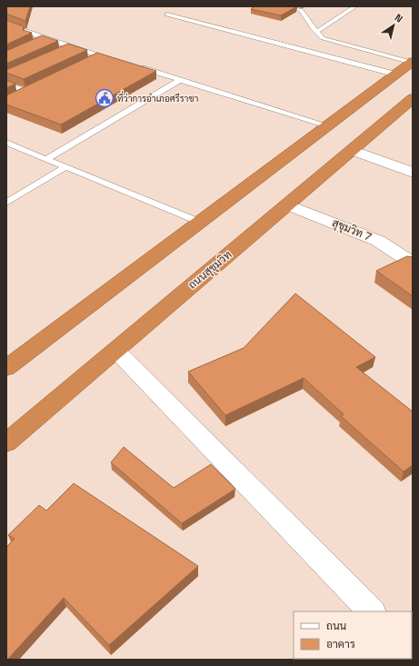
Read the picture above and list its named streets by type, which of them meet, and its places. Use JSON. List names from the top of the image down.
{
  "streets": {
    "highway": ["ถนนสุขุมวิท"],
    "street": ["สุขุมวิท 7"]
  },
  "crossings": [
    ["สุขุมวิท 7", "ถนนสุขุมวิท"]
  ],
  "places": {
    "public building": ["ที่ว่าการอำเภอศรีราชา"]
  },
  "legend": ["ถนน", "อาคาร"],
  "north": "top right"
}
